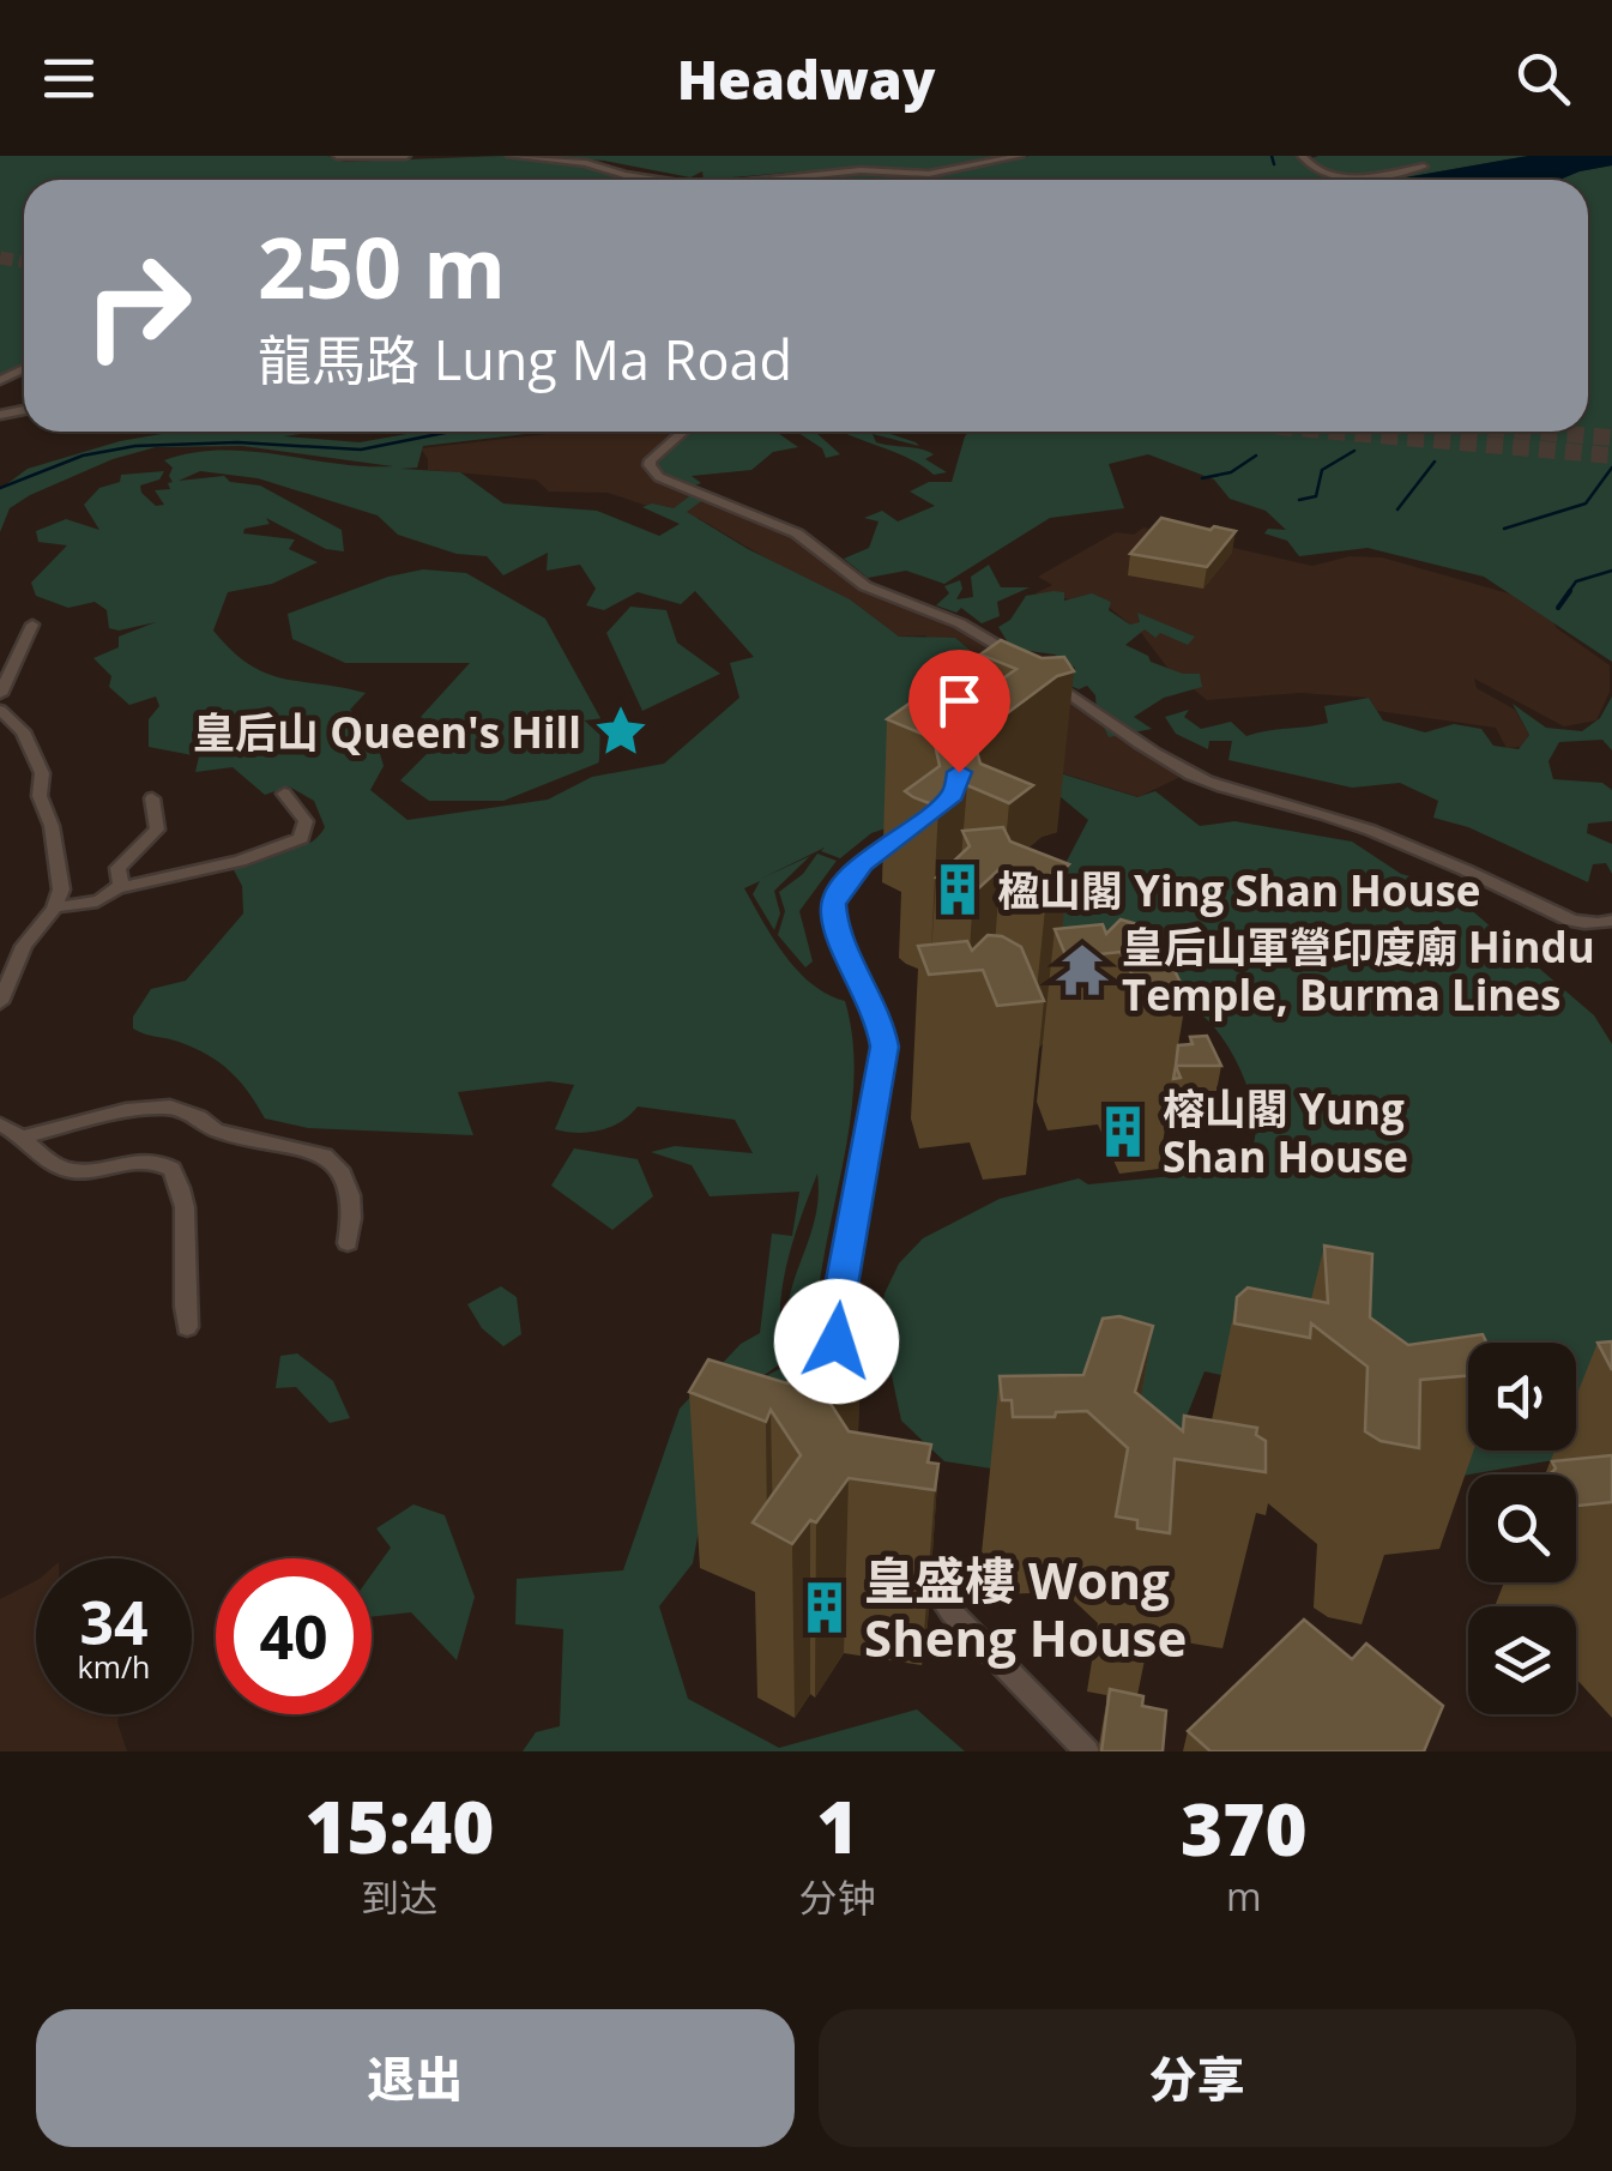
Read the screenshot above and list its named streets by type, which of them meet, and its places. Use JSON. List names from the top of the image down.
{
  "places": {
    "place": ["皇后山 Queen's Hill"],
    "building": ["楹山閣 Ying Shan House", "榕山閣 Yung Shan House", "皇盛樓 Wong Sheng House"],
    "temple": ["皇后山軍營印度廟 Hindu Temple, Burma Lines"]
  },
  "page": {
    "header": "Headway",
    "turn": ["250 m", "龍馬路 Lung Ma Road"],
    "speed": "34 km/h",
    "limit": "40",
    "eta": [
      "15:40",
      "到达",
      "1",
      "分钟",
      "370",
      "m"
    ],
    "buttons": ["退出", "分享"]
  }
}
